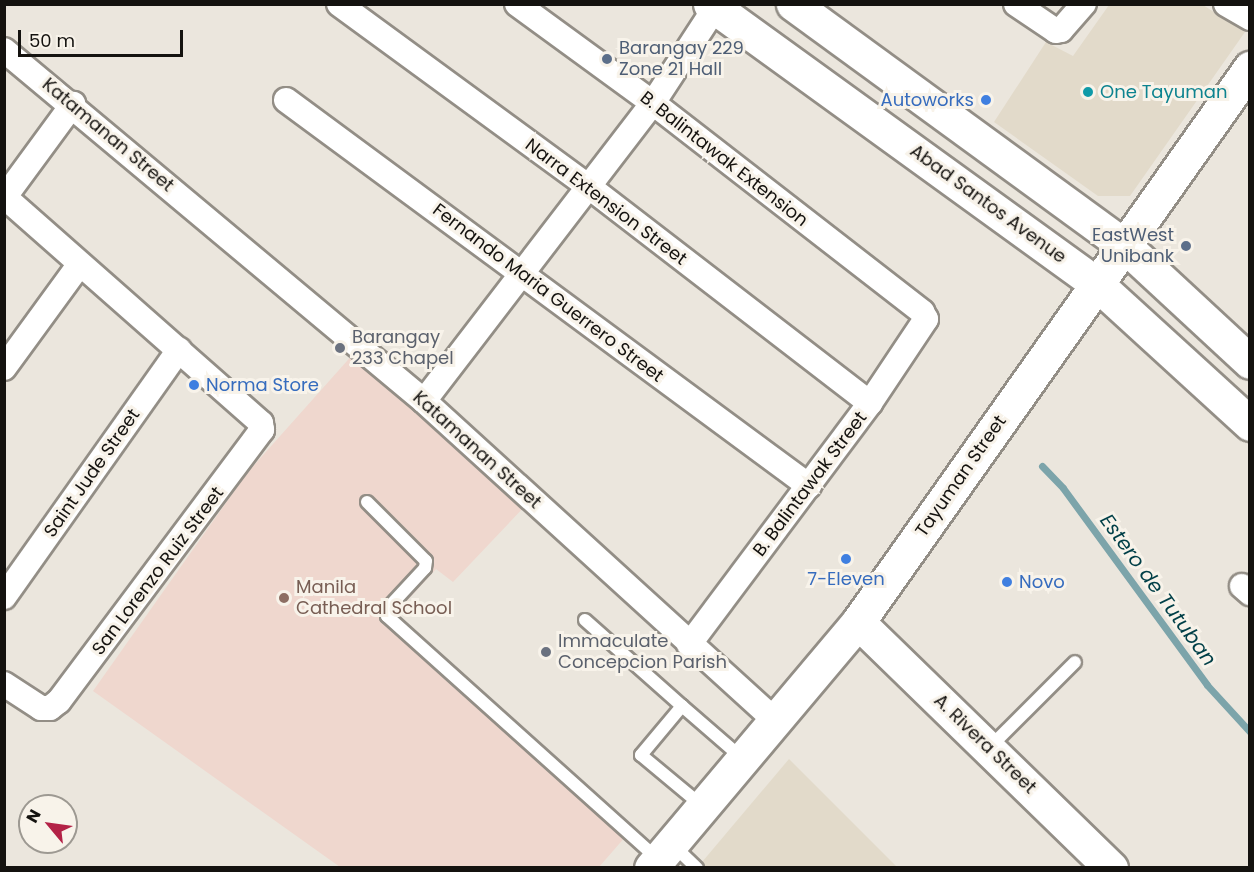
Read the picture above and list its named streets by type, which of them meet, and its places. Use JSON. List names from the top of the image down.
{
  "streets": {
    "main road": ["Abad Santos Avenue", "Tayuman Street", "A. Rivera Street"],
    "street": [
      "Katamanan Street",
      "B. Balintawak Extension",
      "Narra Extension Street",
      "Fernando Maria Guerrero Street",
      "Saint Jude Street",
      "B. Balintawak Street",
      "San Lorenzo Ruiz Street"
    ]
  },
  "crossings": [
    ["Katamanan Street", "Tayuman Street"],
    ["Katamanan Street", "B. Balintawak Street"],
    ["B. Balintawak Extension", "B. Balintawak Street"],
    ["Narra Extension Street", "B. Balintawak Street"],
    ["Abad Santos Avenue", "Tayuman Street"],
    ["Fernando Maria Guerrero Street", "B. Balintawak Street"],
    ["Saint Jude Street", "San Lorenzo Ruiz Street"],
    ["Tayuman Street", "A. Rivera Street"]
  ],
  "water": ["Estero de Tutuban"],
  "places": [
    "Barangay 229 Zone 21 Hall",
    "One Tayuman",
    "Autoworks",
    "EastWest Unibank",
    "Barangay 233 Chapel",
    "Norma Store",
    "7-Eleven",
    "Novo",
    "Manila Cathedral School",
    "Immaculate Concepcion Parish"
  ],
  "scale_bar": "50 m",
  "north": "top left"
}
